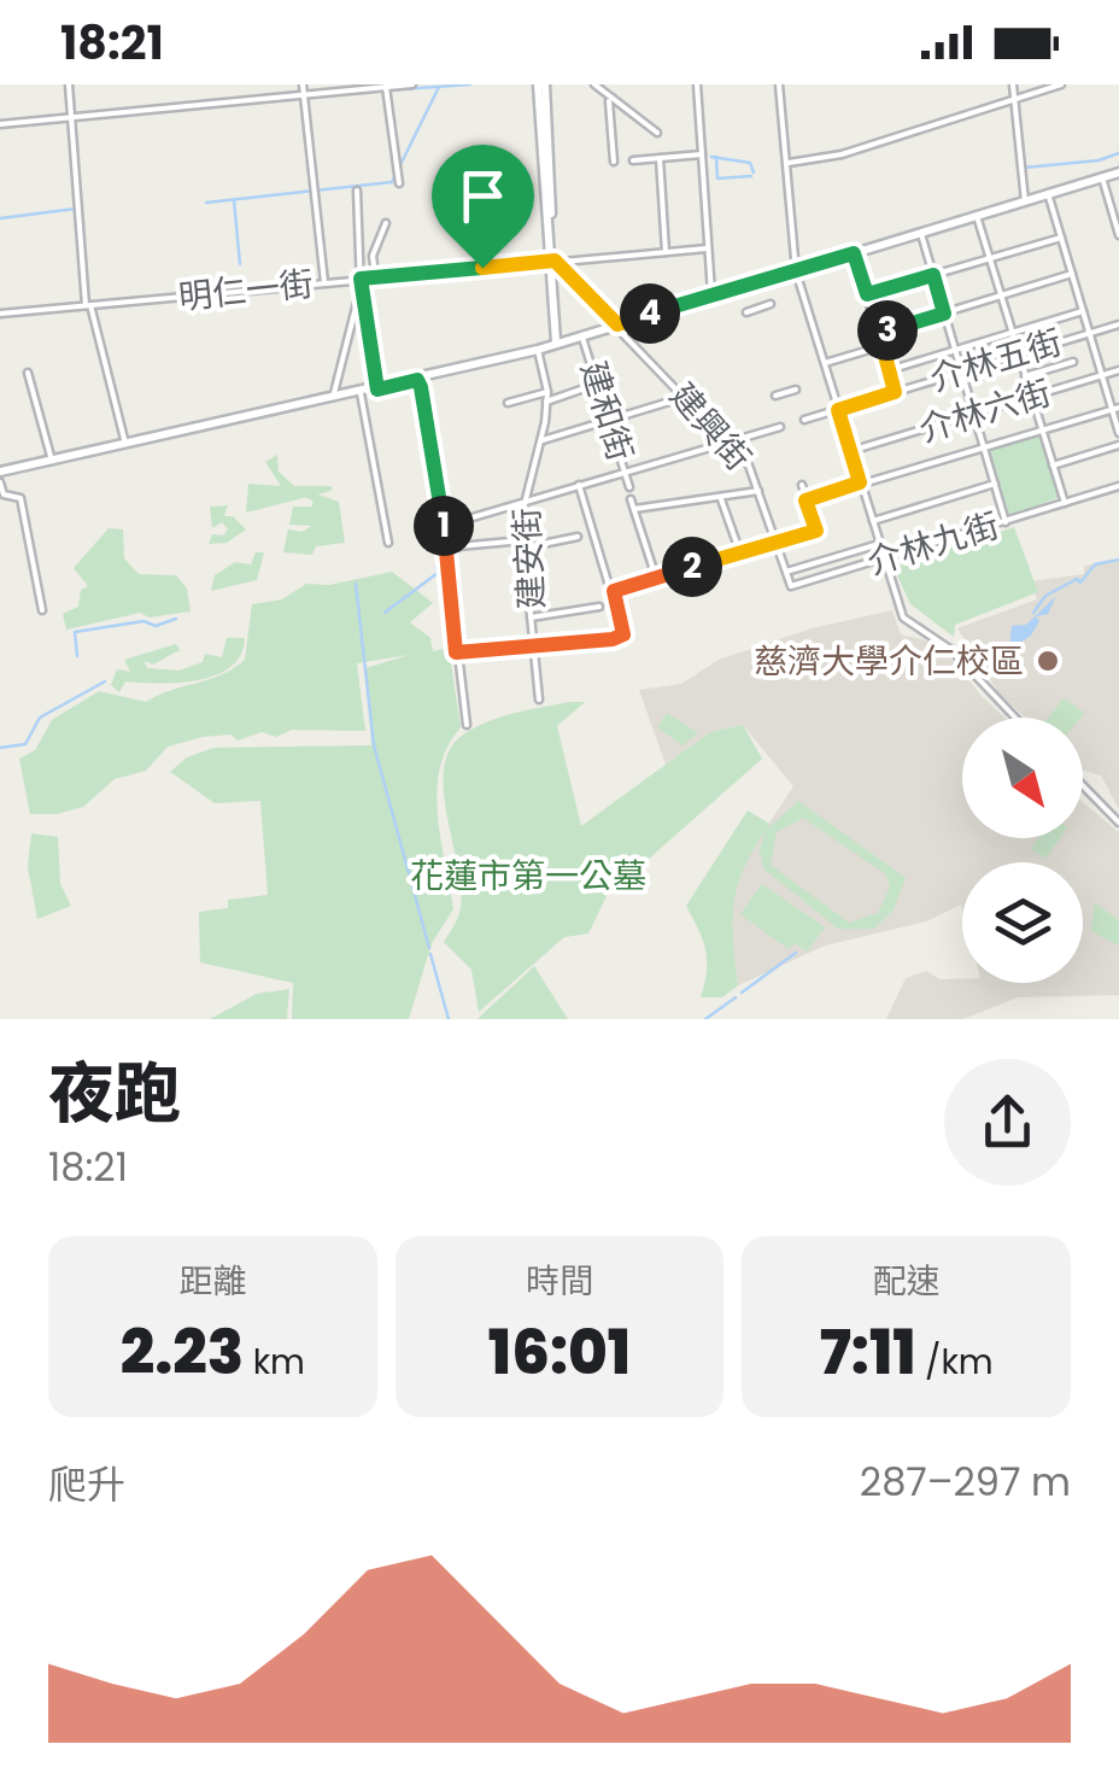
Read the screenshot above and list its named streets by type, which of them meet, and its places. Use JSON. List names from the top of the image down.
{
  "streets": {
    "street": [
      "明仁一街",
      "介林五街",
      "建和街",
      "介林六街",
      "建興街",
      "介林九街",
      "建安街"
    ]
  },
  "crossings": [
    ["明仁一街", "建興街"]
  ],
  "parks": ["花蓮市第一公墓"],
  "places": ["慈濟大學介仁校區"],
  "north": "bottom right",
  "page": {
    "status": "18:21",
    "pins": [
      "4",
      "3",
      "1",
      "2"
    ],
    "heading": ["夜跑", "18:21"],
    "stats": [
      ["距離", "2.23 km"],
      ["時間", "16:01"],
      ["配速", "7:11 /km"]
    ],
    "chart": ["爬升", "287–297 m"]
  }
}
